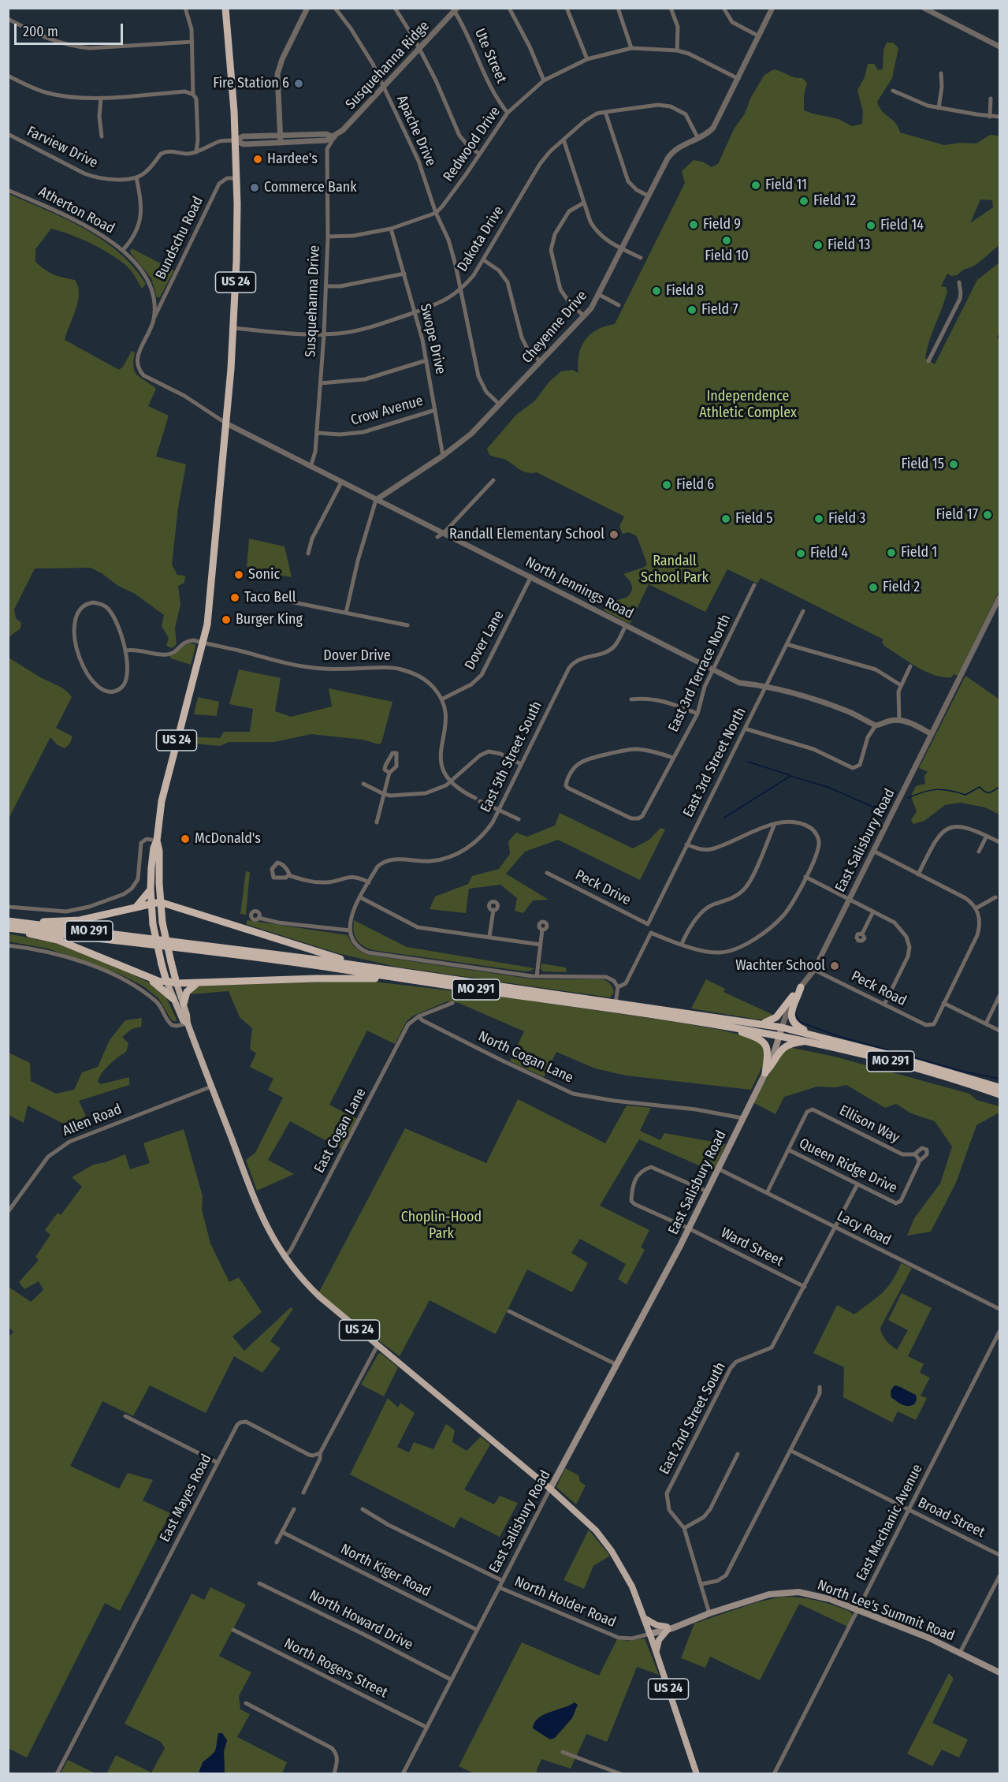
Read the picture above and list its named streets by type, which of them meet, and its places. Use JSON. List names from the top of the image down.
{
  "streets": {
    "highway": ["US 24", "MO 291"],
    "main road": ["East Salisbury Road", "North Lee's Summit Road"],
    "street": [
      "Ute Street",
      "Susquehanna Ridge",
      "Apache Drive",
      "Redwood Drive",
      "Farview Drive",
      "Atherton Road",
      "Bundschu Road",
      "Dakota Drive",
      "Susquehanna Drive",
      "Cheyenne Drive",
      "Swope Drive",
      "Crow Avenue",
      "North Jennings Road",
      "Dover Lane",
      "Dover Drive",
      "East 3rd Terrace North",
      "East 5th Street South",
      "East 3rd Street North",
      "Peck Drive",
      "Peck Road",
      "North Cogan Lane",
      "Allen Road",
      "Ellison Way",
      "East Cogan Lane",
      "Queen Ridge Drive",
      "Lacy Road",
      "Ward Street",
      "East 2nd Street South",
      "East Mayes Road",
      "Broad Street",
      "East Mechanic Avenue",
      "North Kiger Road",
      "North Holder Road",
      "North Howard Drive",
      "North Rogers Street"
    ]
  },
  "crossings": [
    ["Ute Street", "Susquehanna Ridge"],
    ["Ute Street", "Redwood Drive"],
    ["Susquehanna Ridge", "Apache Drive"],
    ["Susquehanna Ridge", "Susquehanna Drive"],
    ["Apache Drive", "Redwood Drive"],
    ["Apache Drive", "Dakota Drive"],
    ["Apache Drive", "Cheyenne Drive"],
    ["Redwood Drive", "Cheyenne Drive"],
    ["Atherton Road", "Bundschu Road"],
    ["Atherton Road", "US 24"],
    ["Atherton Road", "North Jennings Road"],
    ["Bundschu Road", "US 24"],
    ["Dakota Drive", "US 24"],
    ["Dakota Drive", "Susquehanna Drive"],
    ["Dakota Drive", "Cheyenne Drive"],
    ["Dakota Drive", "Swope Drive"],
    ["US 24", "North Jennings Road"],
    ["US 24", "Dover Drive"],
    ["US 24", "East Salisbury Road"],
    ["US 24", "Allen Road"],
    ["US 24", "East Cogan Lane"],
    ["US 24", "North Holder Road"],
    ["US 24", "North Lee's Summit Road"],
    ["Susquehanna Drive", "Crow Avenue"],
    ["Susquehanna Drive", "North Jennings Road"],
    ["Cheyenne Drive", "Swope Drive"],
    ["Cheyenne Drive", "North Jennings Road"],
    ["Swope Drive", "Crow Avenue"],
    ["North Jennings Road", "Dover Lane"],
    ["North Jennings Road", "East 3rd Terrace North"],
    ["North Jennings Road", "East 5th Street South"],
    ["North Jennings Road", "East 3rd Street North"],
    ["Dover Lane", "Dover Drive"],
    ["East 3rd Street North", "Peck Drive"],
    ["East Salisbury Road", "MO 291"],
    ["East Salisbury Road", "Peck Road"],
    ["East Salisbury Road", "North Cogan Lane"],
    ["East Salisbury Road", "Lacy Road"],
    ["East Salisbury Road", "Ward Street"],
    ["East Salisbury Road", "North Kiger Road"],
    ["East Salisbury Road", "North Holder Road"],
    ["East Salisbury Road", "North Howard Drive"],
    ["East Salisbury Road", "North Rogers Street"],
    ["North Cogan Lane", "East Cogan Lane"],
    ["Ellison Way", "Queen Ridge Drive"],
    ["Queen Ridge Drive", "East 2nd Street South"],
    ["Lacy Road", "East 2nd Street South"],
    ["Ward Street", "East 2nd Street South"],
    ["East 2nd Street South", "North Lee's Summit Road"],
    ["Broad Street", "East Mechanic Avenue"],
    ["East Mechanic Avenue", "North Lee's Summit Road"],
    ["North Holder Road", "North Lee's Summit Road"]
  ],
  "parks": ["Independence Athletic Complex", "Randall School Park", "Choplin-Hood Park"],
  "places": [
    "Fire Station 6",
    "Hardee's",
    "Field 11",
    "Commerce Bank",
    "Field 12",
    "Field 9",
    "Field 14",
    "Field 10",
    "Field 13",
    "Field 8",
    "Field 7",
    "Field 15",
    "Field 6",
    "Field 17",
    "Field 5",
    "Field 3",
    "Randall Elementary School",
    "Field 1",
    "Field 4",
    "Sonic",
    "Field 2",
    "Taco Bell",
    "Burger King",
    "McDonald's",
    "Wachter School"
  ],
  "scale_bar": "200 m"
}
